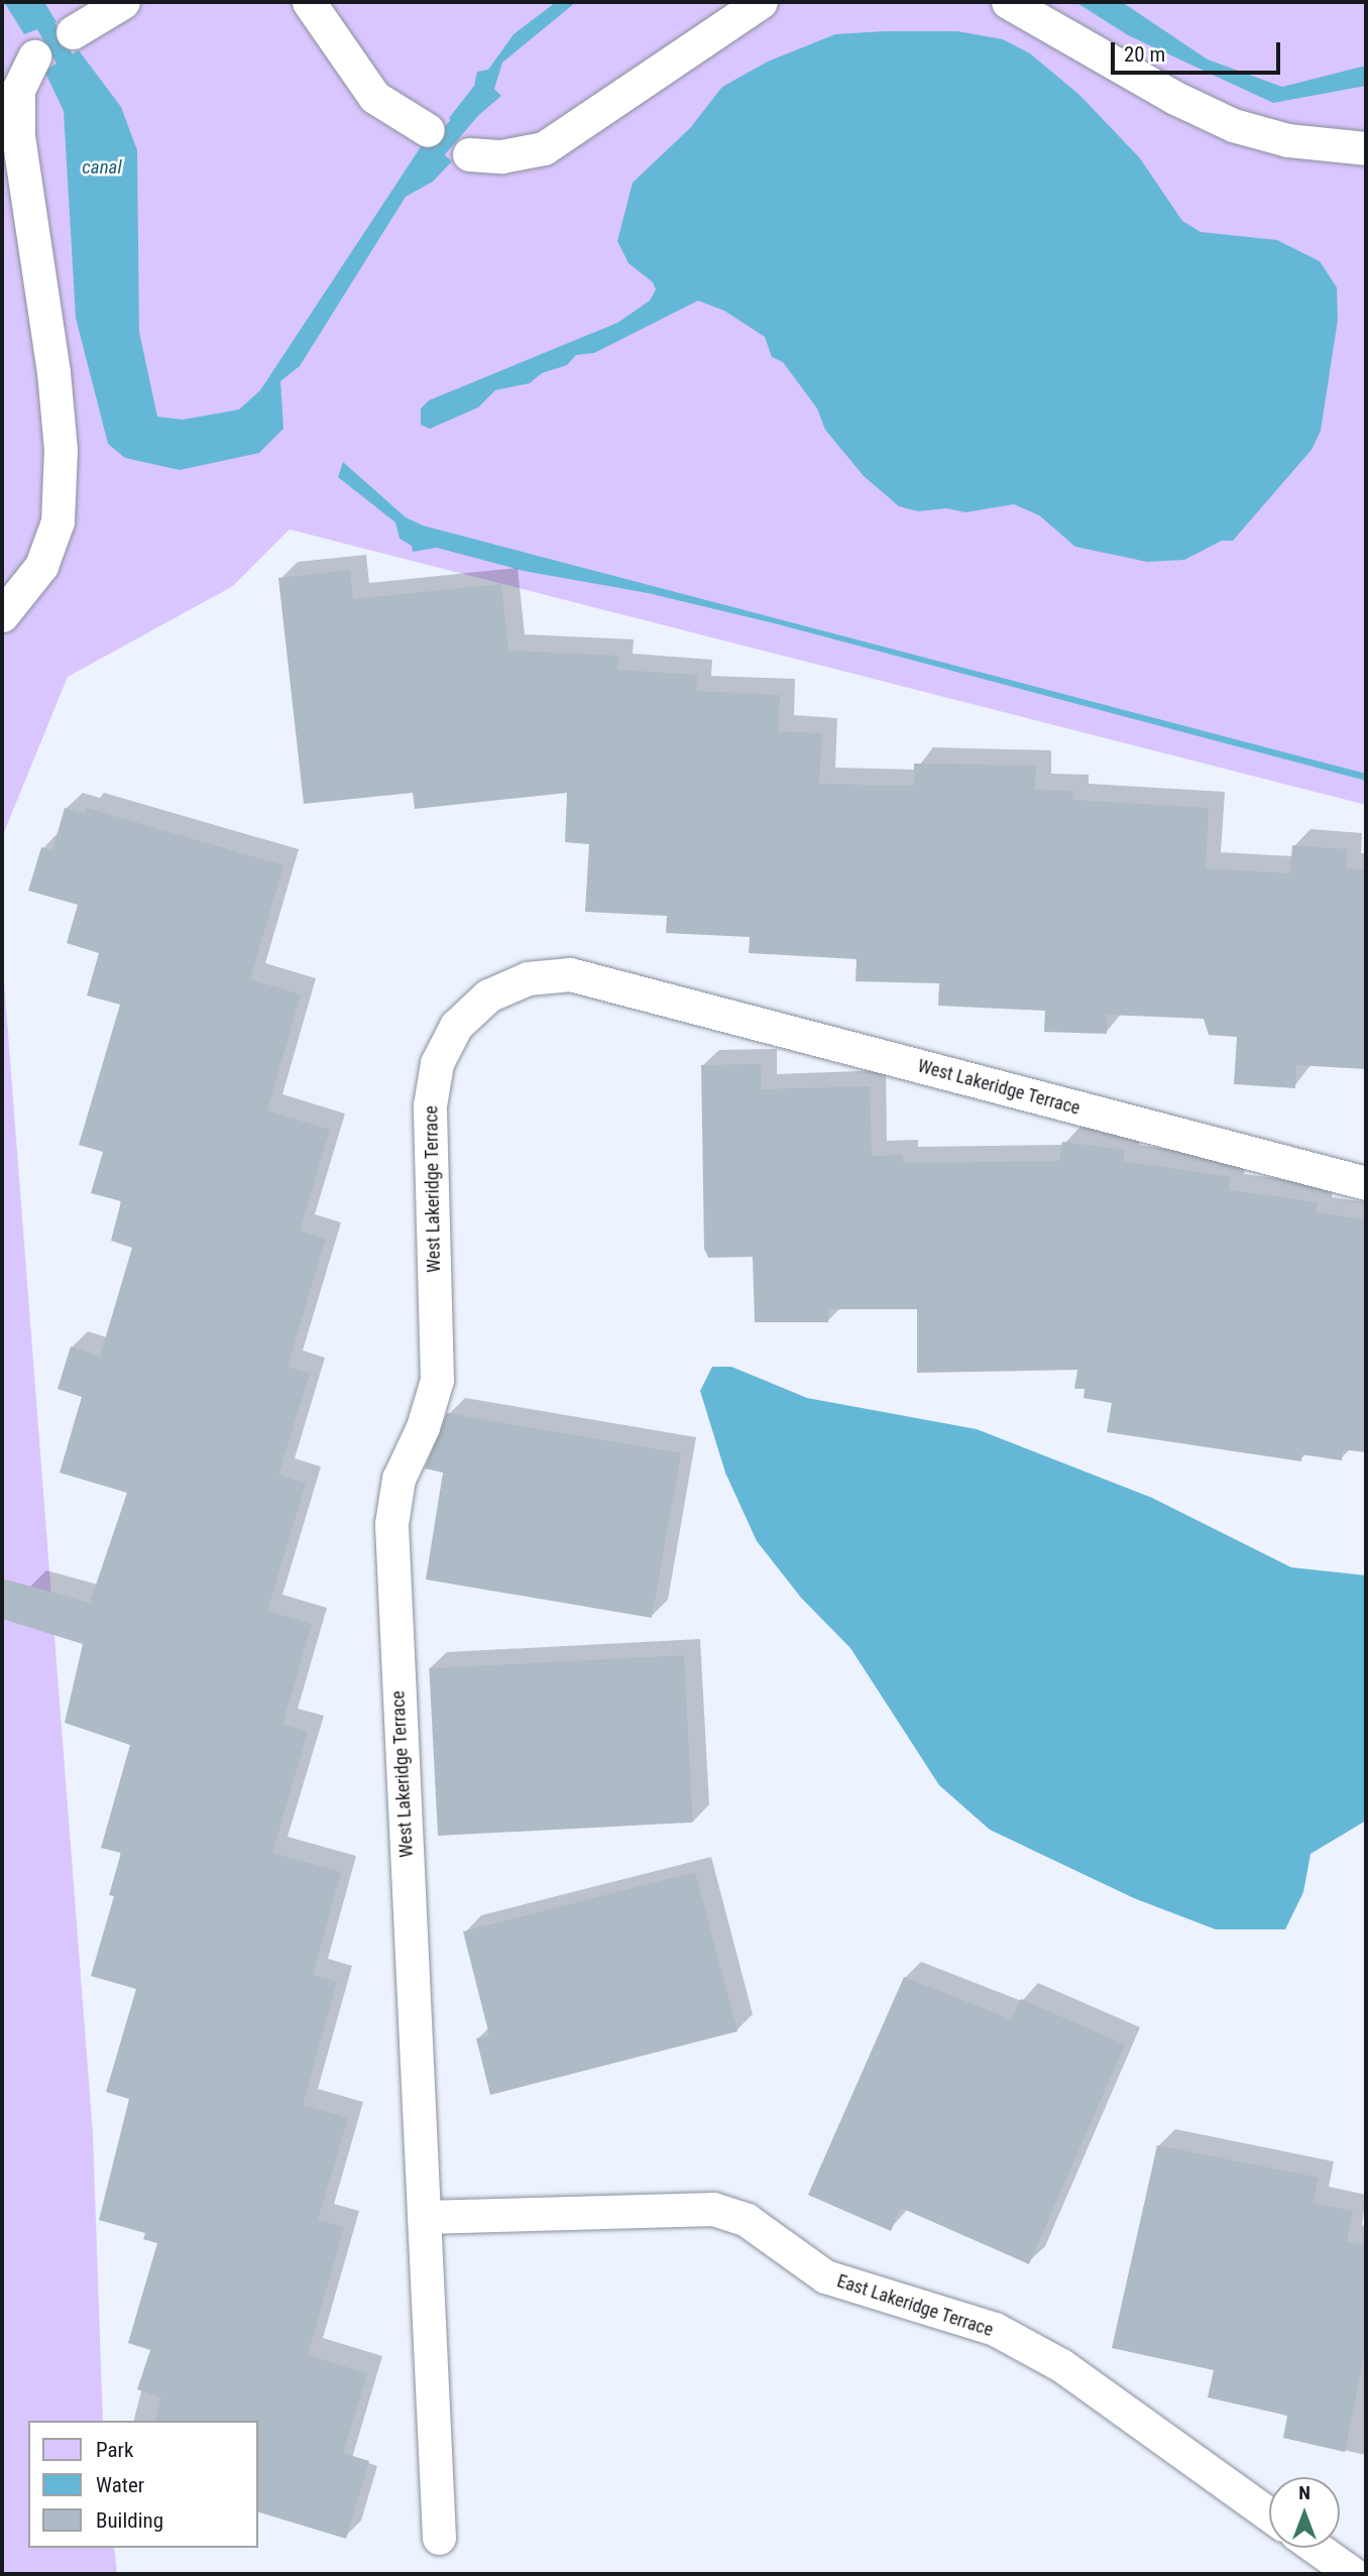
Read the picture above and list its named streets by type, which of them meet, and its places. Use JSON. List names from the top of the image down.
{
  "streets": {
    "lane": ["West Lakeridge Terrace", "East Lakeridge Terrace"]
  },
  "crossings": [
    ["West Lakeridge Terrace", "East Lakeridge Terrace"]
  ],
  "water": ["canal"],
  "legend": ["Park", "Water", "Building"],
  "scale_bar": "20 m",
  "north": "top"
}
